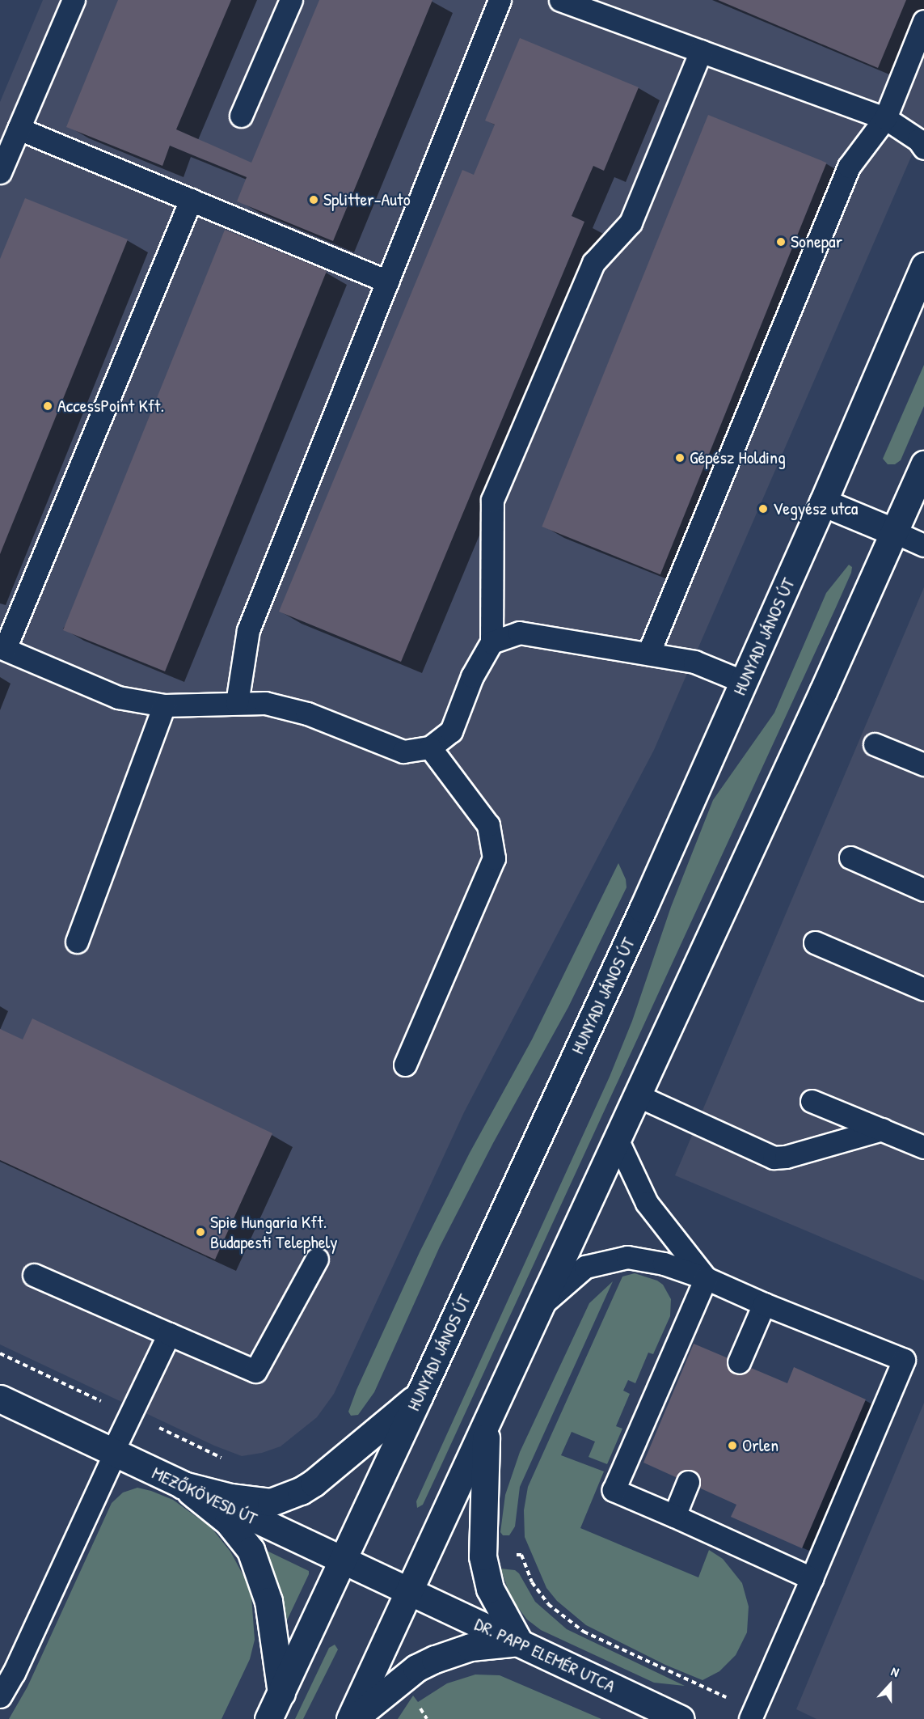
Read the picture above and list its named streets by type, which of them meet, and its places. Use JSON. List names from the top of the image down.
{
  "streets": {
    "main road": ["HUNYADI JÁNOS ÚT", "MEZŐKÖVESD ÚT", "DR. PAPP ELEMÉR UTCA"]
  },
  "crossings": [
    ["HUNYADI JÁNOS ÚT", "MEZŐKÖVESD ÚT"],
    ["MEZŐKÖVESD ÚT", "DR. PAPP ELEMÉR UTCA"]
  ],
  "places": [
    "Splitter-Auto",
    "Sonepar",
    "AccessPoint Kft.",
    "Gépész Holding",
    "Vegyész utca",
    "Spie Hungaria Kft. Budapesti Telephely",
    "Orlen"
  ],
  "north": "top"
}
